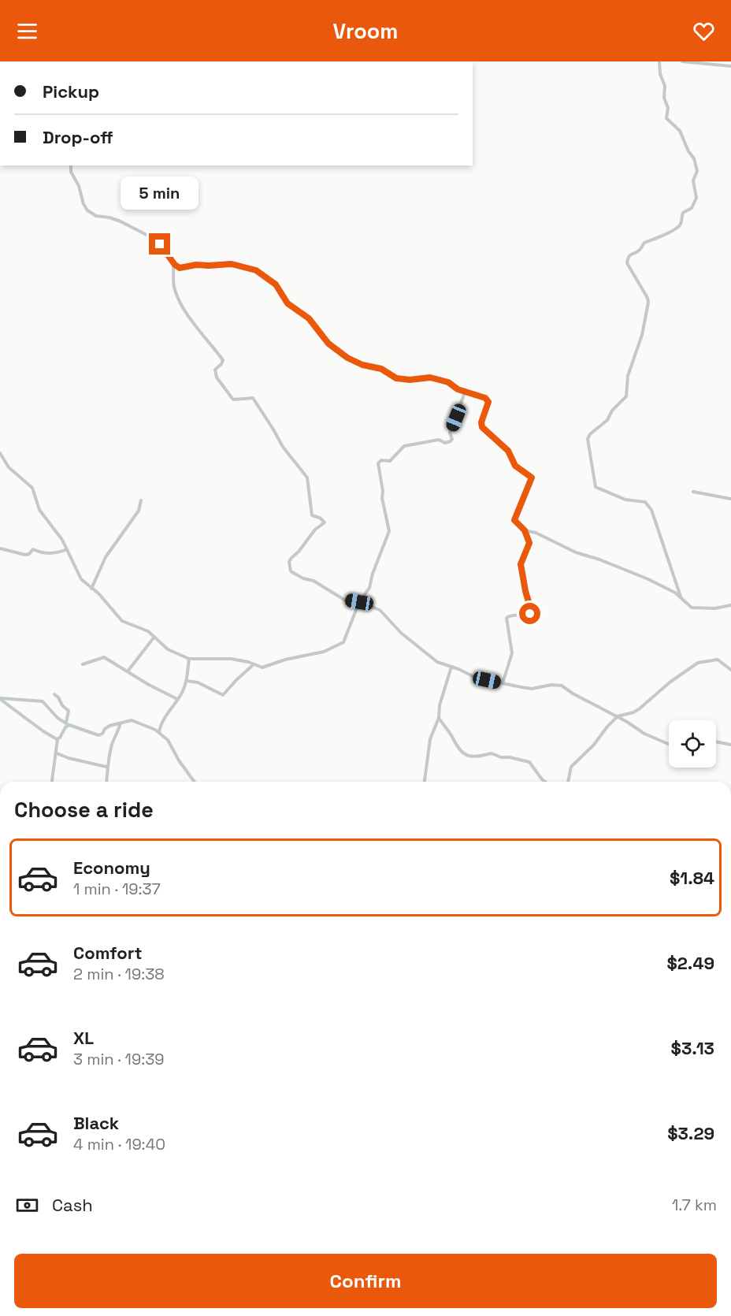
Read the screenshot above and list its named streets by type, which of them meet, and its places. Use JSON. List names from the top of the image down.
{
  "page": {
    "header": "Vroom",
    "banner": ["Pickup", "Drop-off"],
    "bubble": "5 min",
    "heading": "Choose a ride",
    "list": [
      {
        "name": "Economy",
        "note": "1 min · 19:37",
        "value": "$1.84"
      },
      {
        "name": "Comfort",
        "note": "2 min · 19:38",
        "value": "$2.49"
      },
      {
        "name": "XL",
        "note": "3 min · 19:39",
        "value": "$3.13"
      },
      {
        "name": "Black",
        "note": "4 min · 19:40",
        "value": "$3.29"
      }
    ],
    "pay": ["Cash", "1.7 km"],
    "buttons": "Confirm"
  }
}
